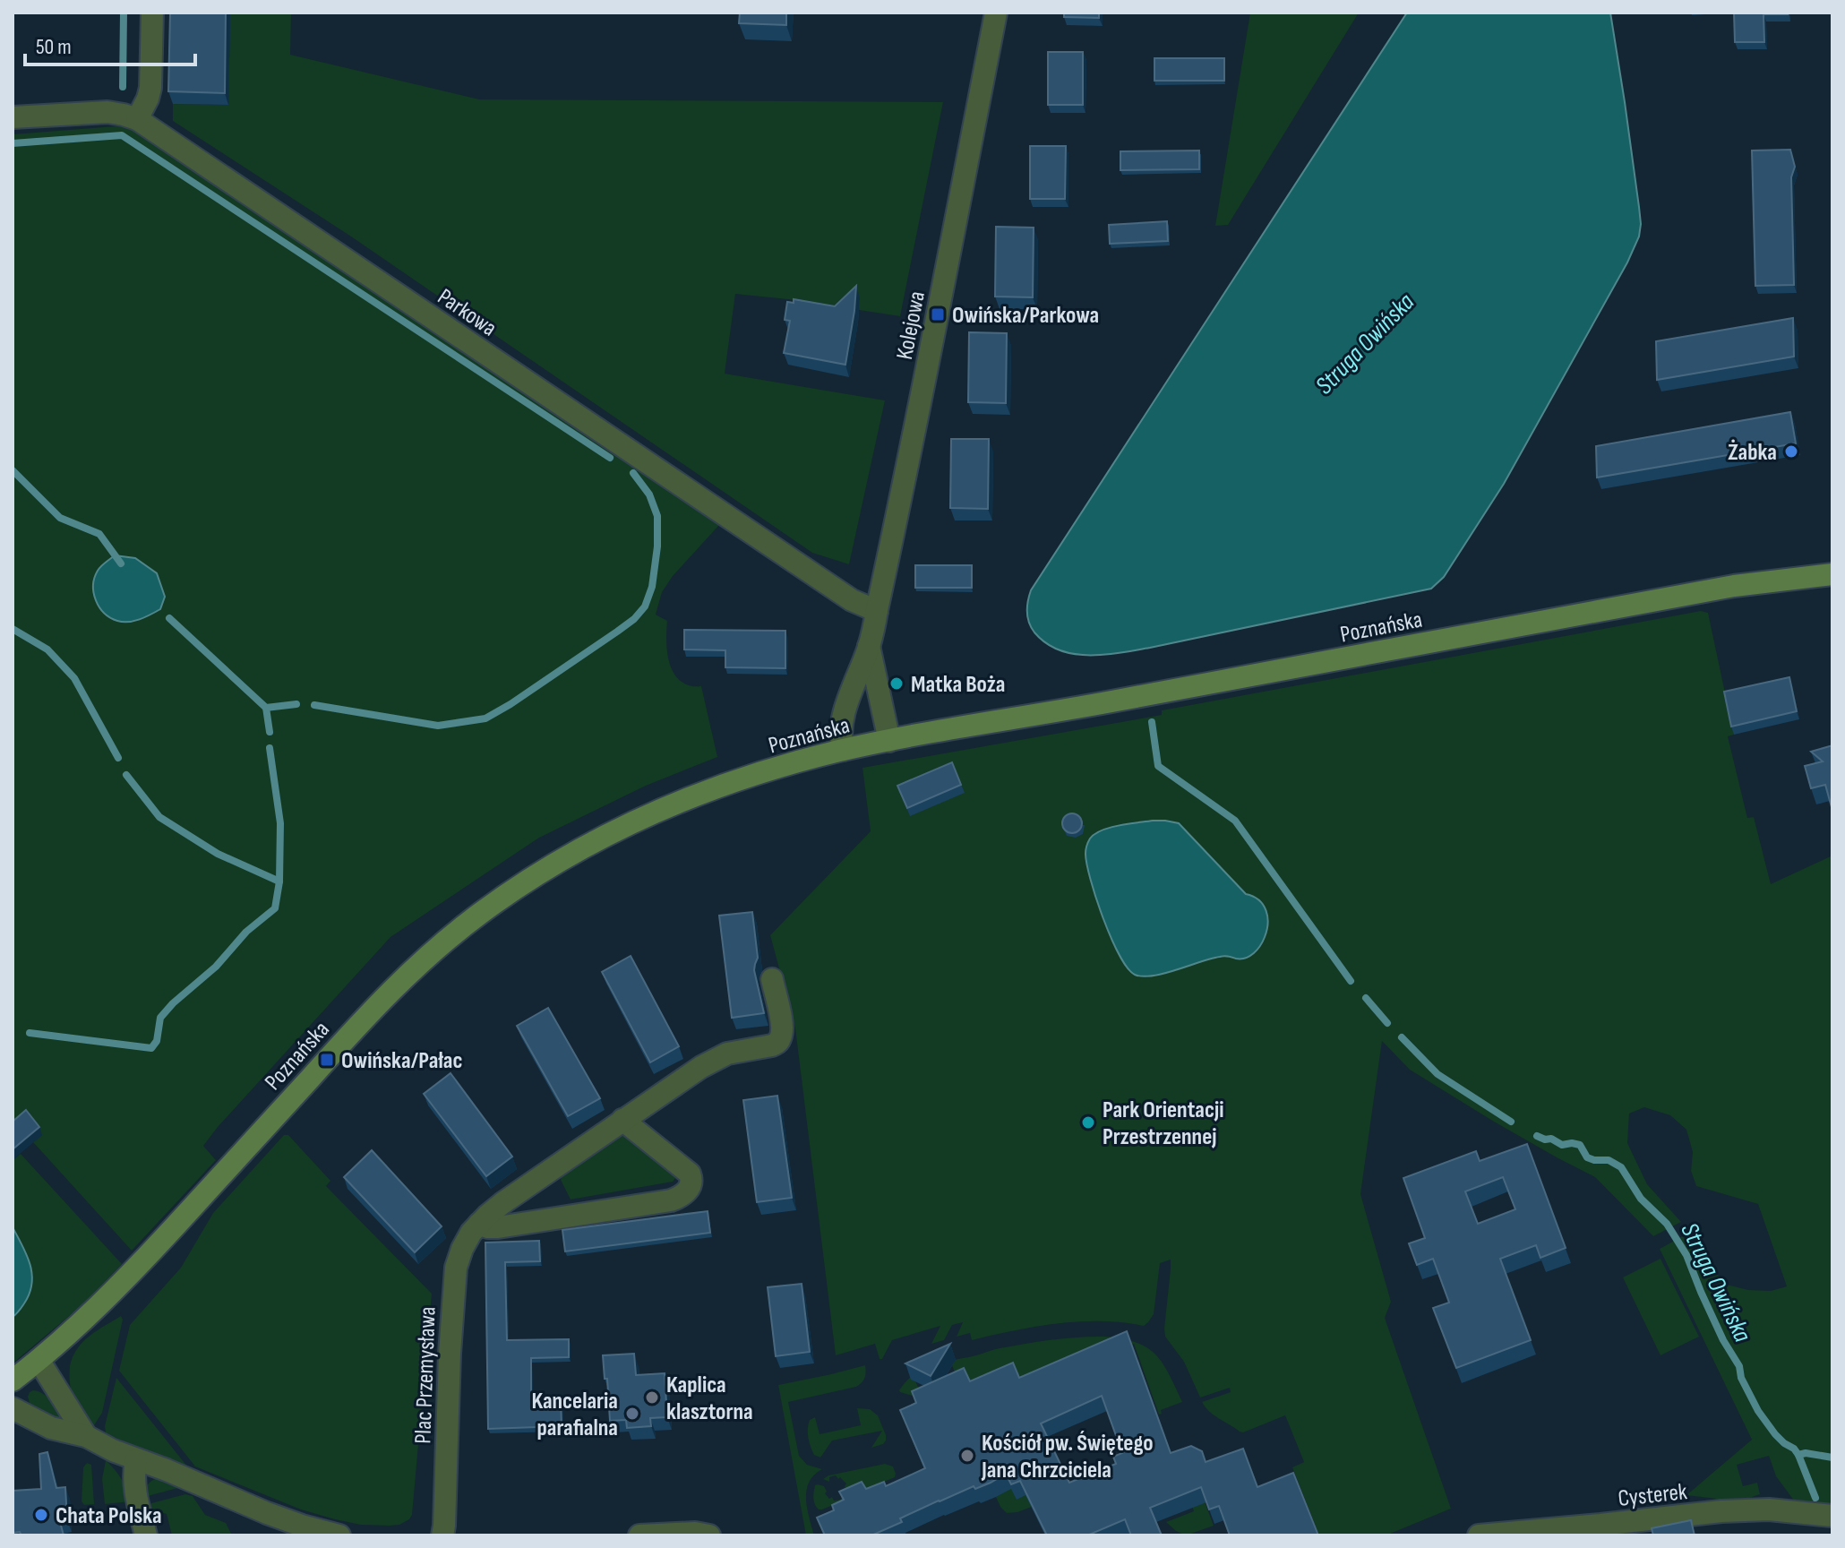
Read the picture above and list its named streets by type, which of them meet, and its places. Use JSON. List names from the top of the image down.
{
  "streets": {
    "main road": ["Poznańska"],
    "street": [
      "Parkowa",
      "Kolejowa",
      "Plac Przemysława",
      "Cysterek"
    ]
  },
  "crossings": [
    ["Parkowa", "Kolejowa"],
    ["Kolejowa", "Poznańska"]
  ],
  "water": ["Struga Owińska"],
  "places": {
    "transit": ["Owińska/Parkowa", "Owińska/Pałac"],
    "other": [
      "Żabka",
      "Matka Boża",
      "Park Orientacji Przestrzennej",
      "Kaplica klasztorna",
      "Kancelaria parafialna",
      "Kościół pw. Świętego Jana Chrzciciela",
      "Chata Polska"
    ]
  },
  "scale_bar": "50 m"
}
